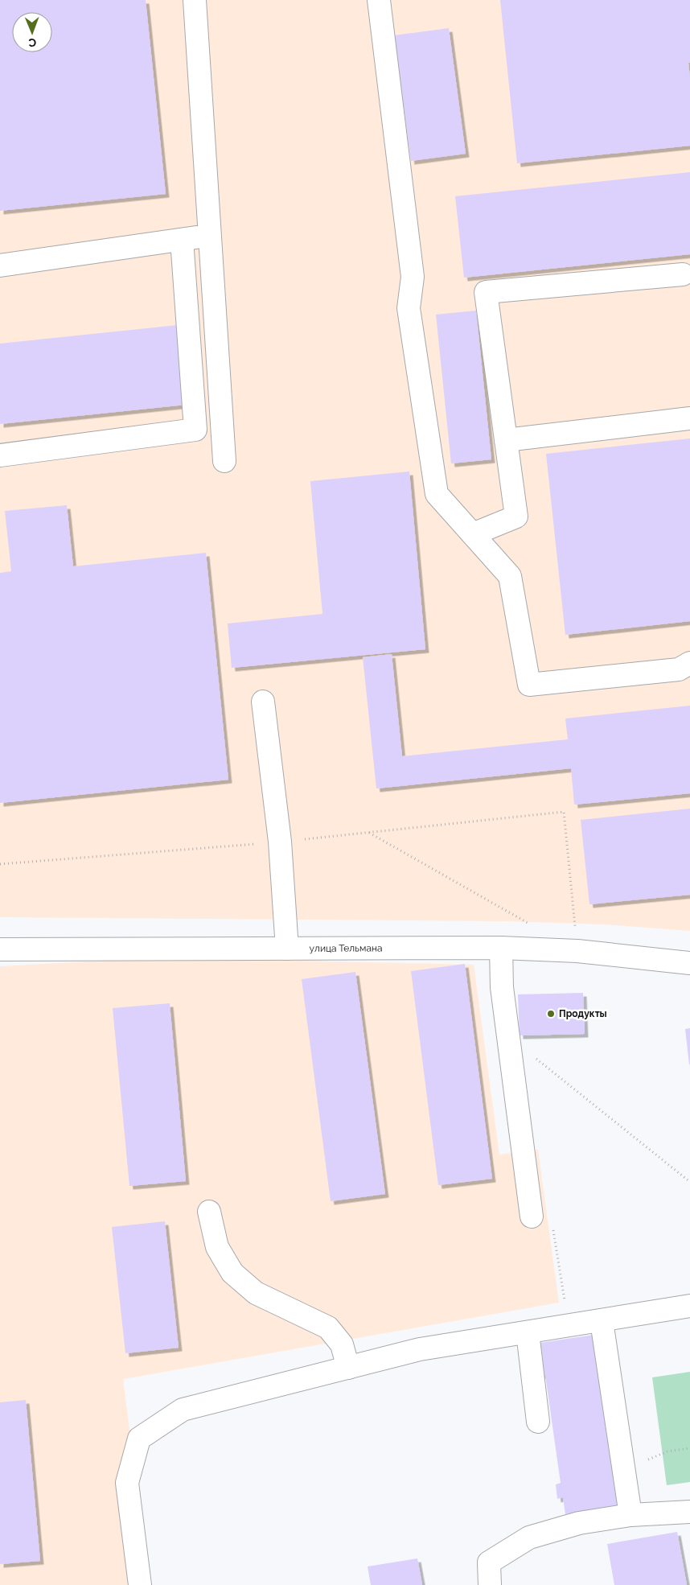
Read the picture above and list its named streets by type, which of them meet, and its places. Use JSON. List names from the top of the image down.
{
  "streets": {
    "street": ["улица Тельмана"]
  },
  "places": ["Продукты"],
  "north": "bottom"
}
